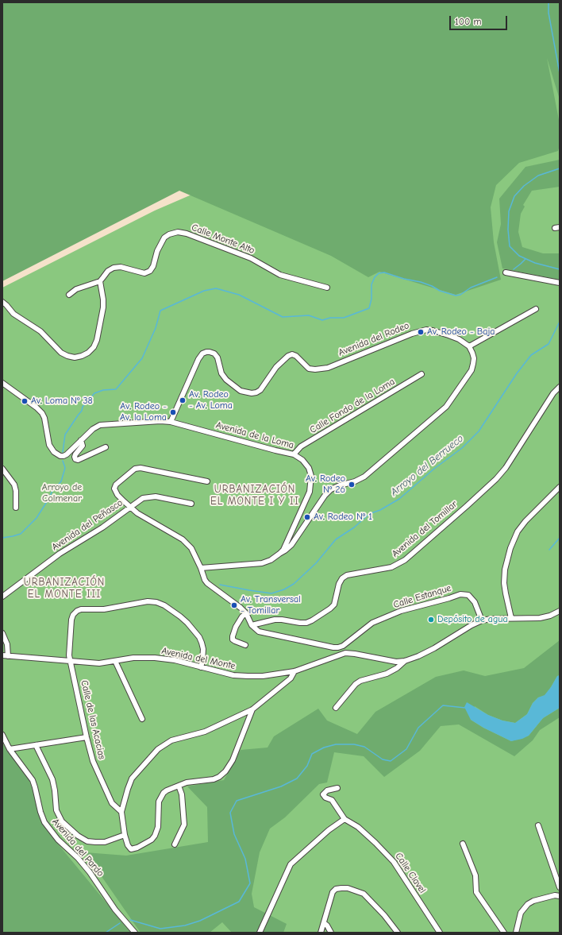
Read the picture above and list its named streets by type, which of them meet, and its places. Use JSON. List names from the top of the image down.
{
  "streets": {
    "street": [
      "Calle Monte Alto",
      "Avenida del Rodeo",
      "Calle Fondo de la Loma",
      "Avenida de la Loma",
      "Avenida del Peñasco",
      "Avenida del Tomillar",
      "Calle Estanque",
      "Avenida del Monte",
      "Calle de las Acacias",
      "Avenida del Pardo",
      "Calle Clavel"
    ]
  },
  "crossings": [
    ["Avenida del Rodeo", "Avenida de la Loma"],
    ["Calle Fondo de la Loma", "Avenida de la Loma"],
    ["Calle Estanque", "Avenida del Monte"],
    ["Avenida del Monte", "Calle de las Acacias"]
  ],
  "districts": ["URBANIZACIÓN EL MONTE I Y II", "URBANIZACIÓN EL MONTE III"],
  "water": ["Arroyo del Berrueco"],
  "parks": ["Arroyo de Colmenar"],
  "places": [
    "Av. Rodeo - Baja",
    "Av. Rodeo - Av. Loma",
    "Av. Loma Nº 38",
    "Av. Rodeo - Av. la Loma",
    "Av. Rodeo Nº 26",
    "Av. Rodeo Nº 1",
    "Av. Transversal - Tomillar",
    "Depósito de agua"
  ],
  "scale_bar": "100 m"
}
